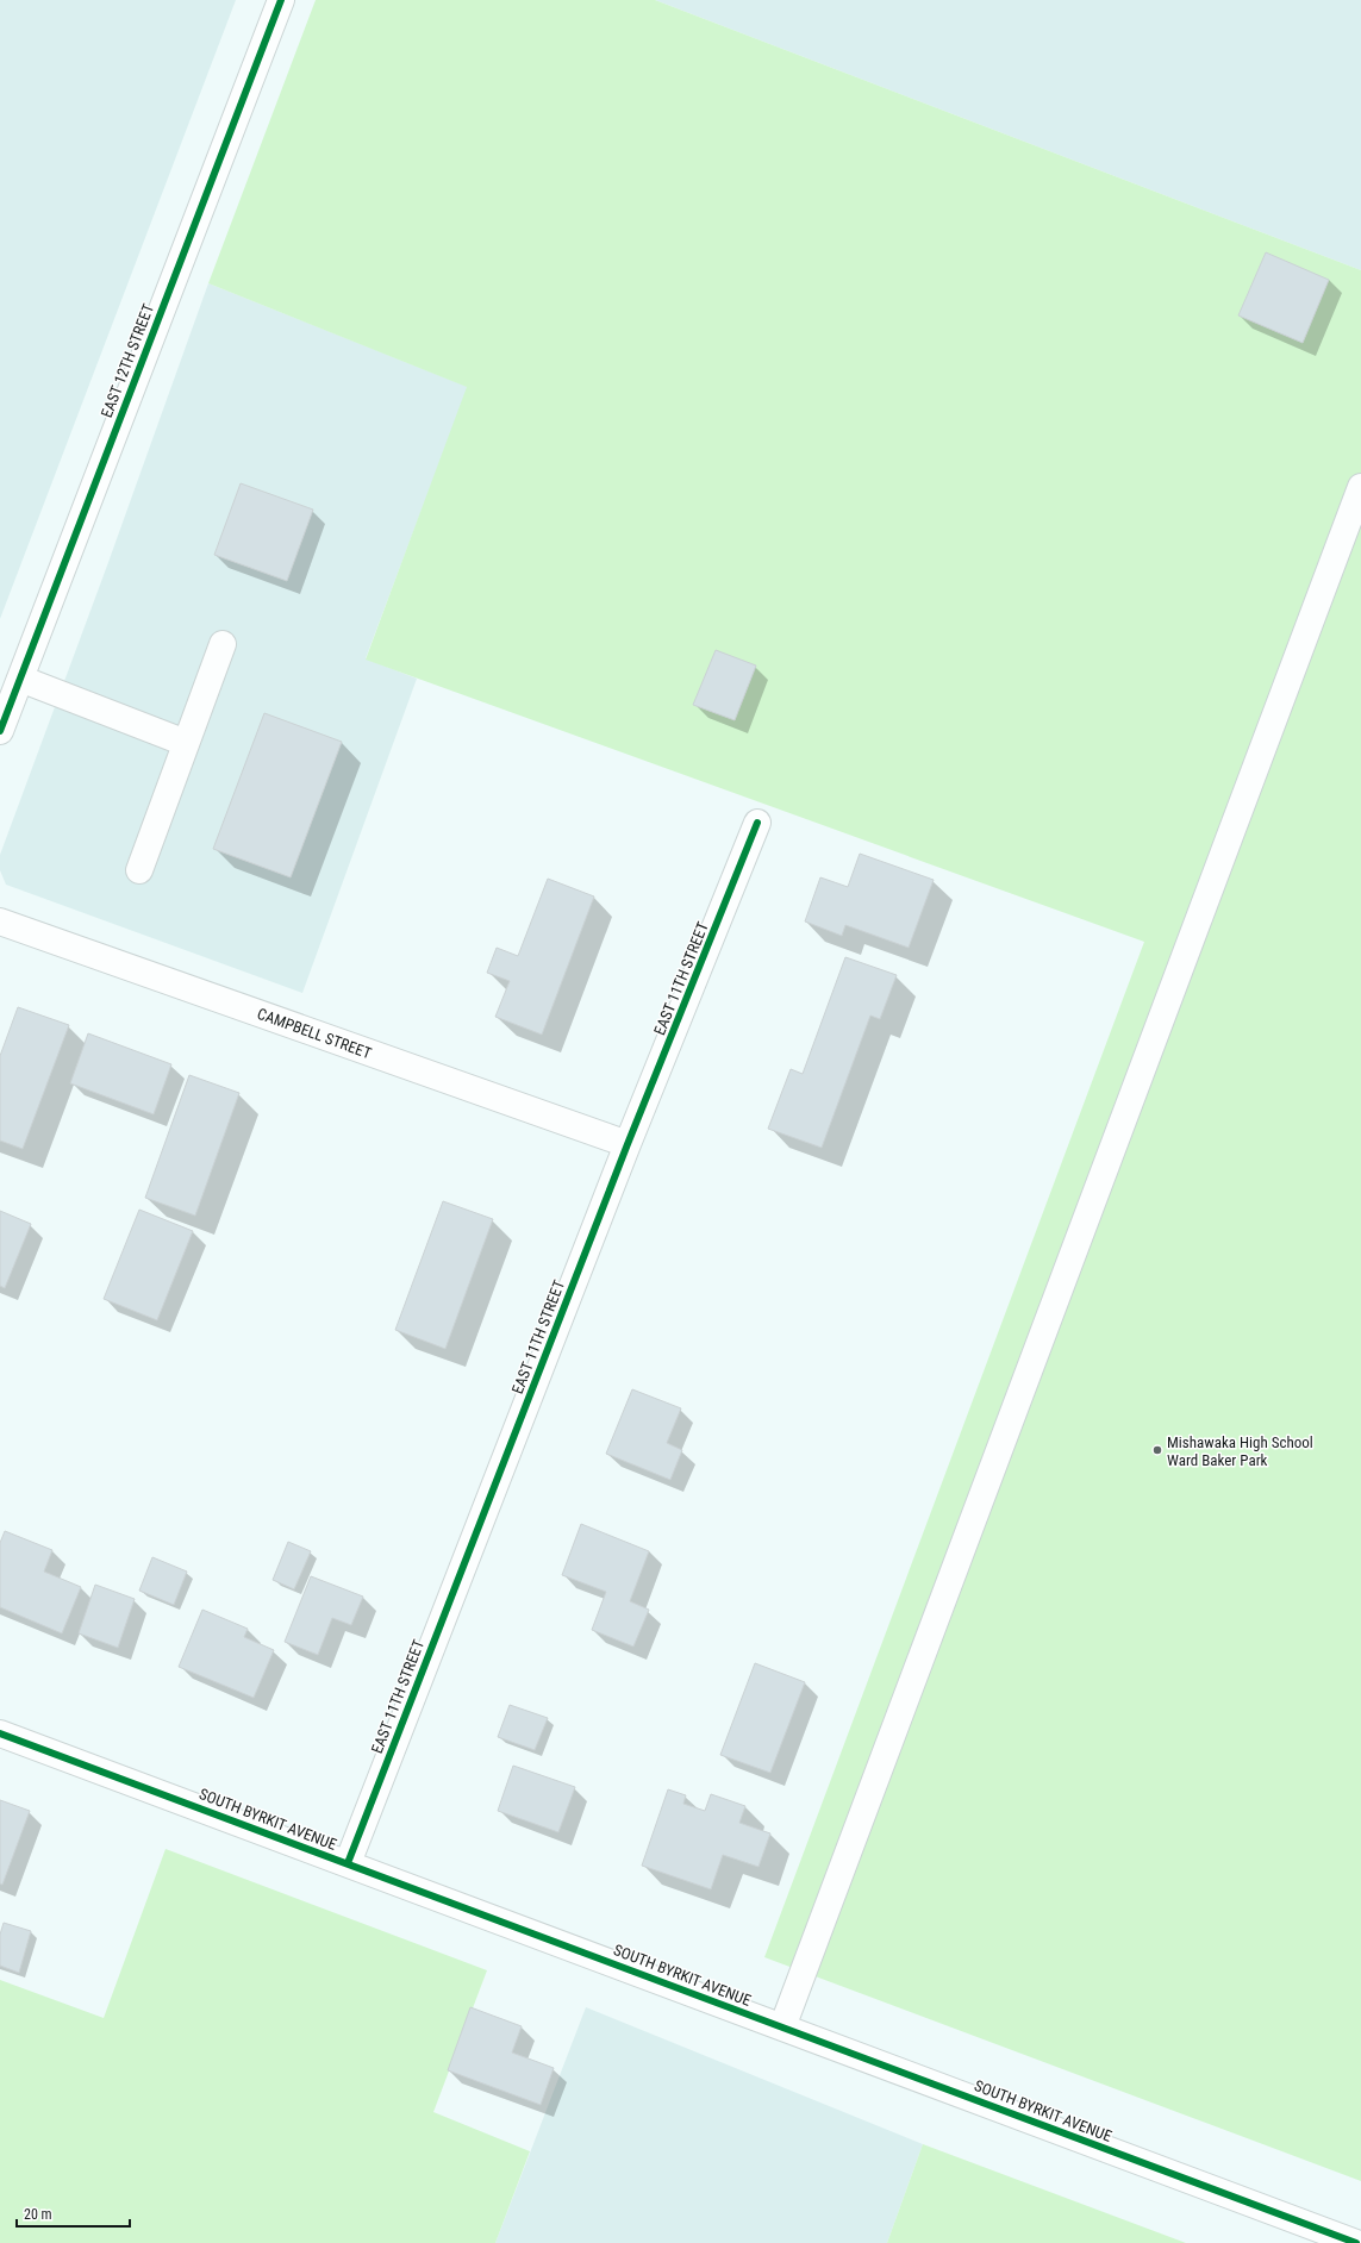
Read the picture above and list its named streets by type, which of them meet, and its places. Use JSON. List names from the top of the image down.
{
  "streets": {
    "street": [
      "EAST 12TH STREET",
      "EAST 11TH STREET",
      "CAMPBELL STREET",
      "SOUTH BYRKIT AVENUE"
    ]
  },
  "crossings": [
    ["EAST 11TH STREET", "CAMPBELL STREET"],
    ["EAST 11TH STREET", "SOUTH BYRKIT AVENUE"]
  ],
  "places": ["Mishawaka High School Ward Baker Park"],
  "scale_bar": "20 m"
}
